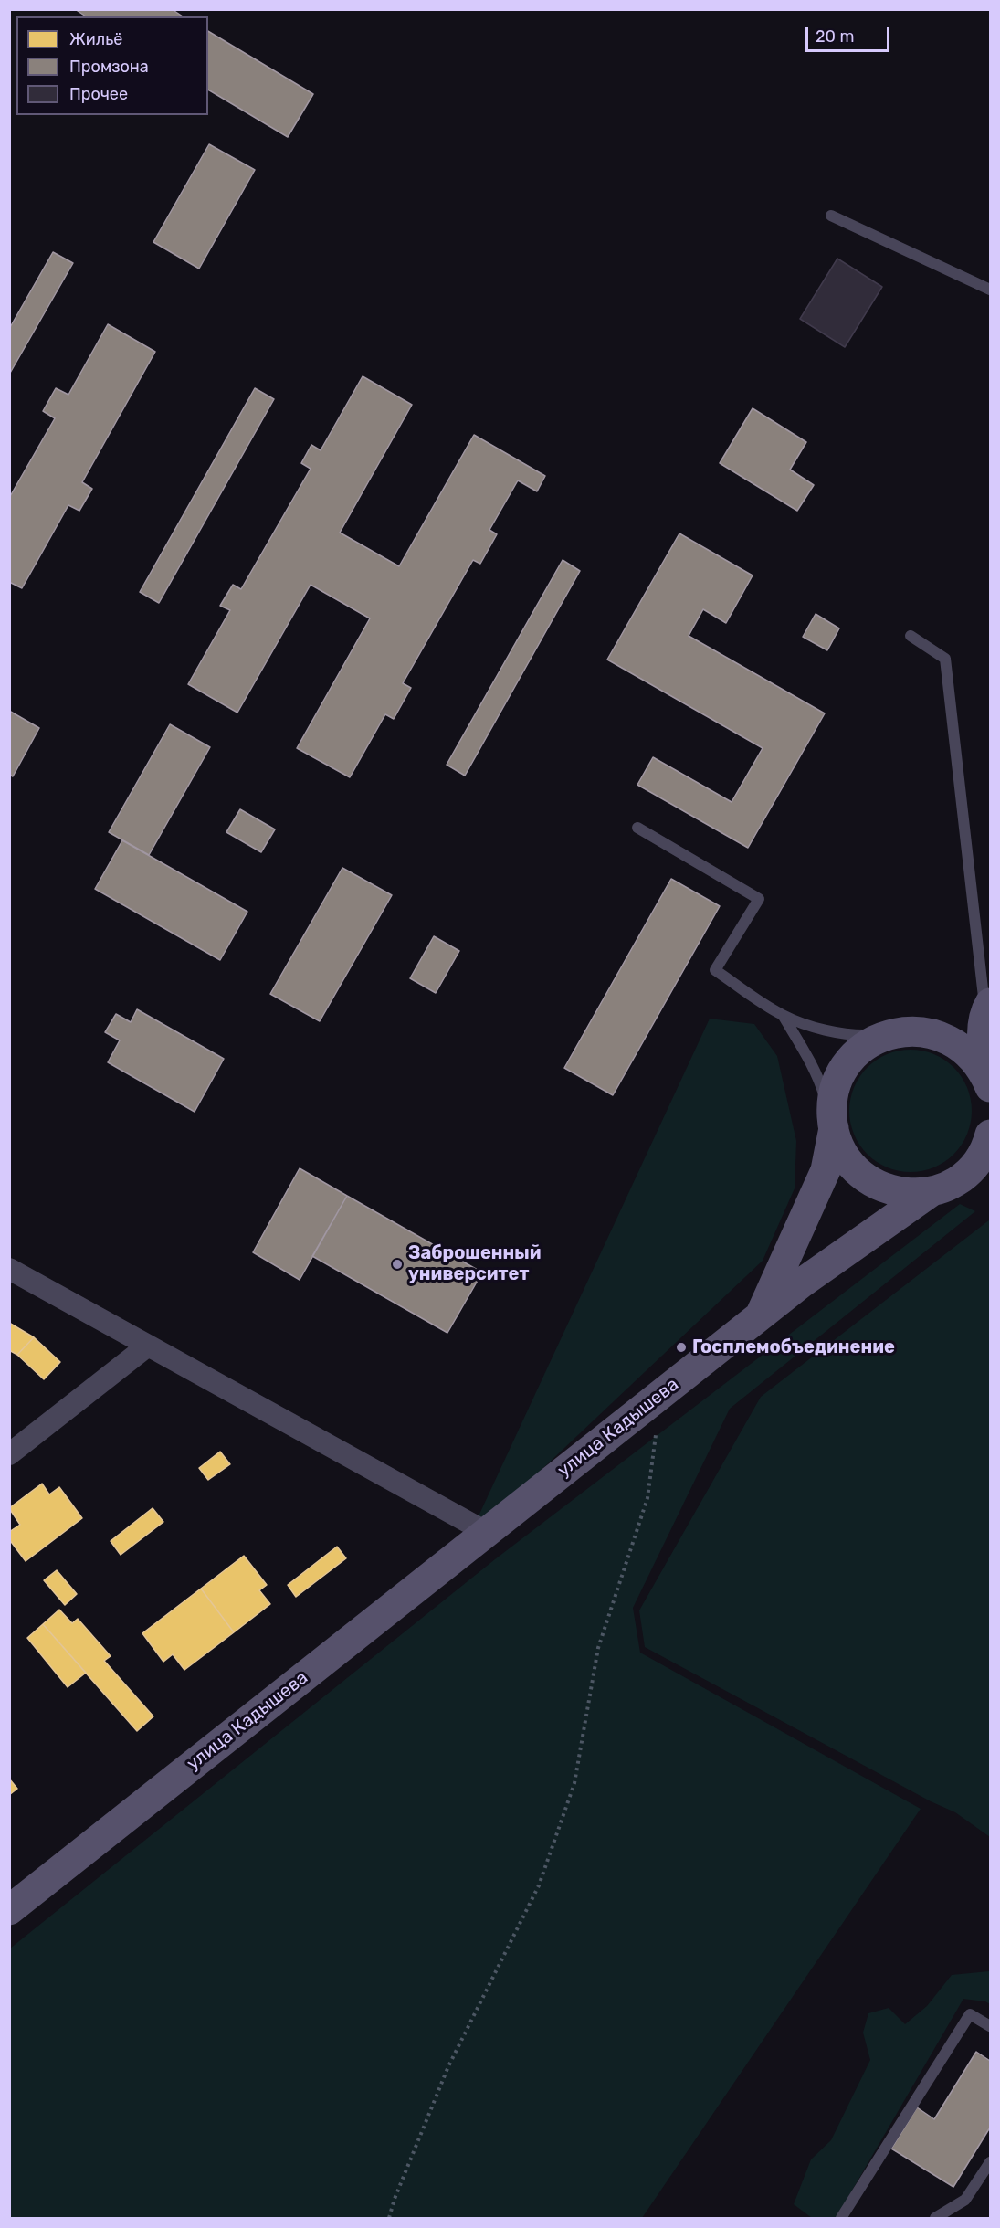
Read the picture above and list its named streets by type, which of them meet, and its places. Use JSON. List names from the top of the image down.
{
  "streets": {
    "street": ["улица Кадышева"]
  },
  "places": ["Заброшенный университет", "Госплемобъединение"],
  "legend": ["Жильё", "Промзона", "Прочее"],
  "scale_bar": "20 m"
}
